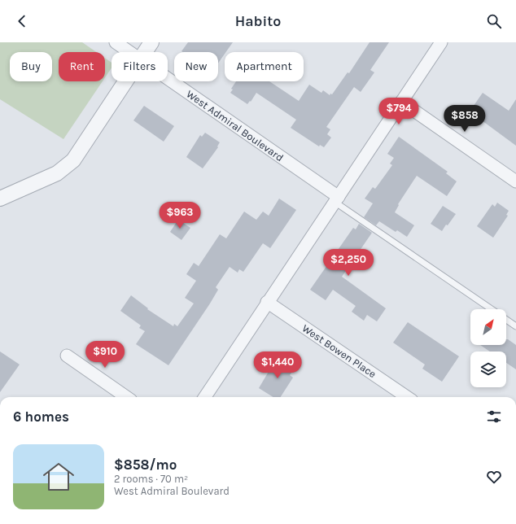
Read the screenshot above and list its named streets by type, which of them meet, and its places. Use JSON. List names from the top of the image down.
{
  "streets": {
    "street": ["West Admiral Boulevard", "West Bowen Place"]
  },
  "north": "top right",
  "page": {
    "header": "Habito",
    "chip": [
      "Buy",
      "Rent",
      "Filters",
      "New",
      "Apartment"
    ],
    "price": [
      "$794",
      "$858",
      "$963",
      "$2,250",
      "$910",
      "$1,440"
    ],
    "heading": "6 homes",
    "list": [
      {
        "name": "$858/mo",
        "note": "2 rooms · 70 m² · West Admiral Boulevard"
      }
    ]
  }
}
